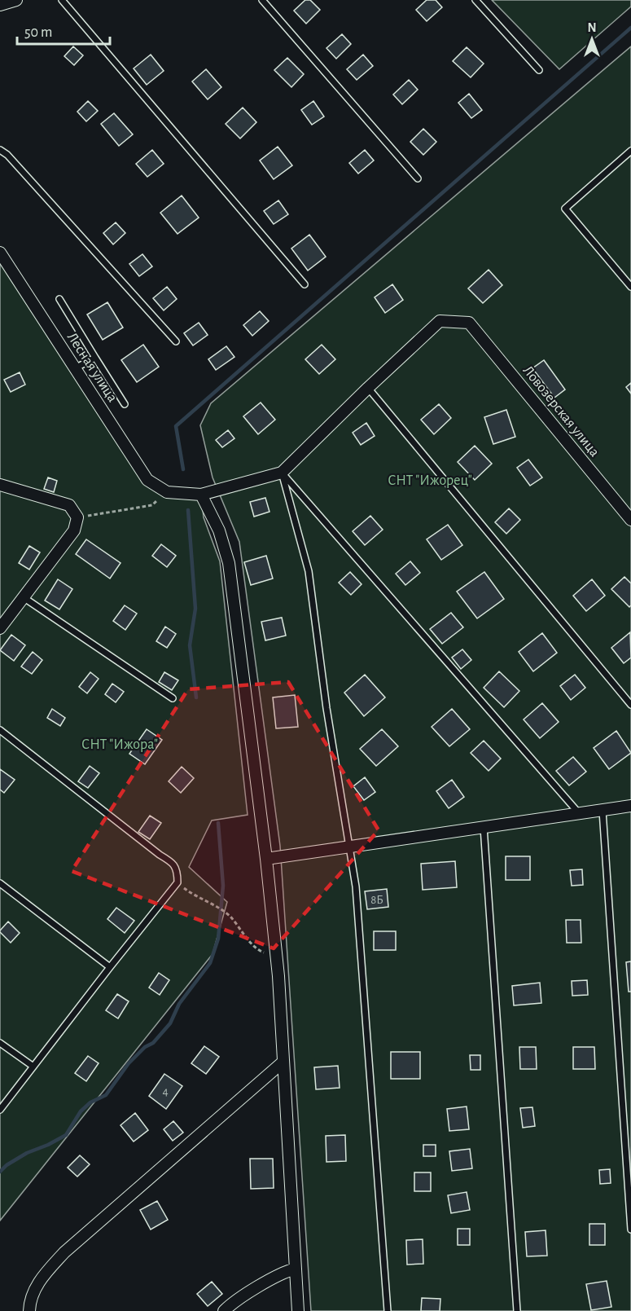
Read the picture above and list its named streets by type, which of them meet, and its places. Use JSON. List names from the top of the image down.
{
  "streets": {
    "street": ["Лесная улица", "Ловозерская улица"]
  },
  "parks": ["СНТ \"Ижорец\"", "СНТ \"Ижора\""],
  "house_numbers": ["8Б", "4"],
  "scale_bar": "50 m",
  "north": "top"
}
